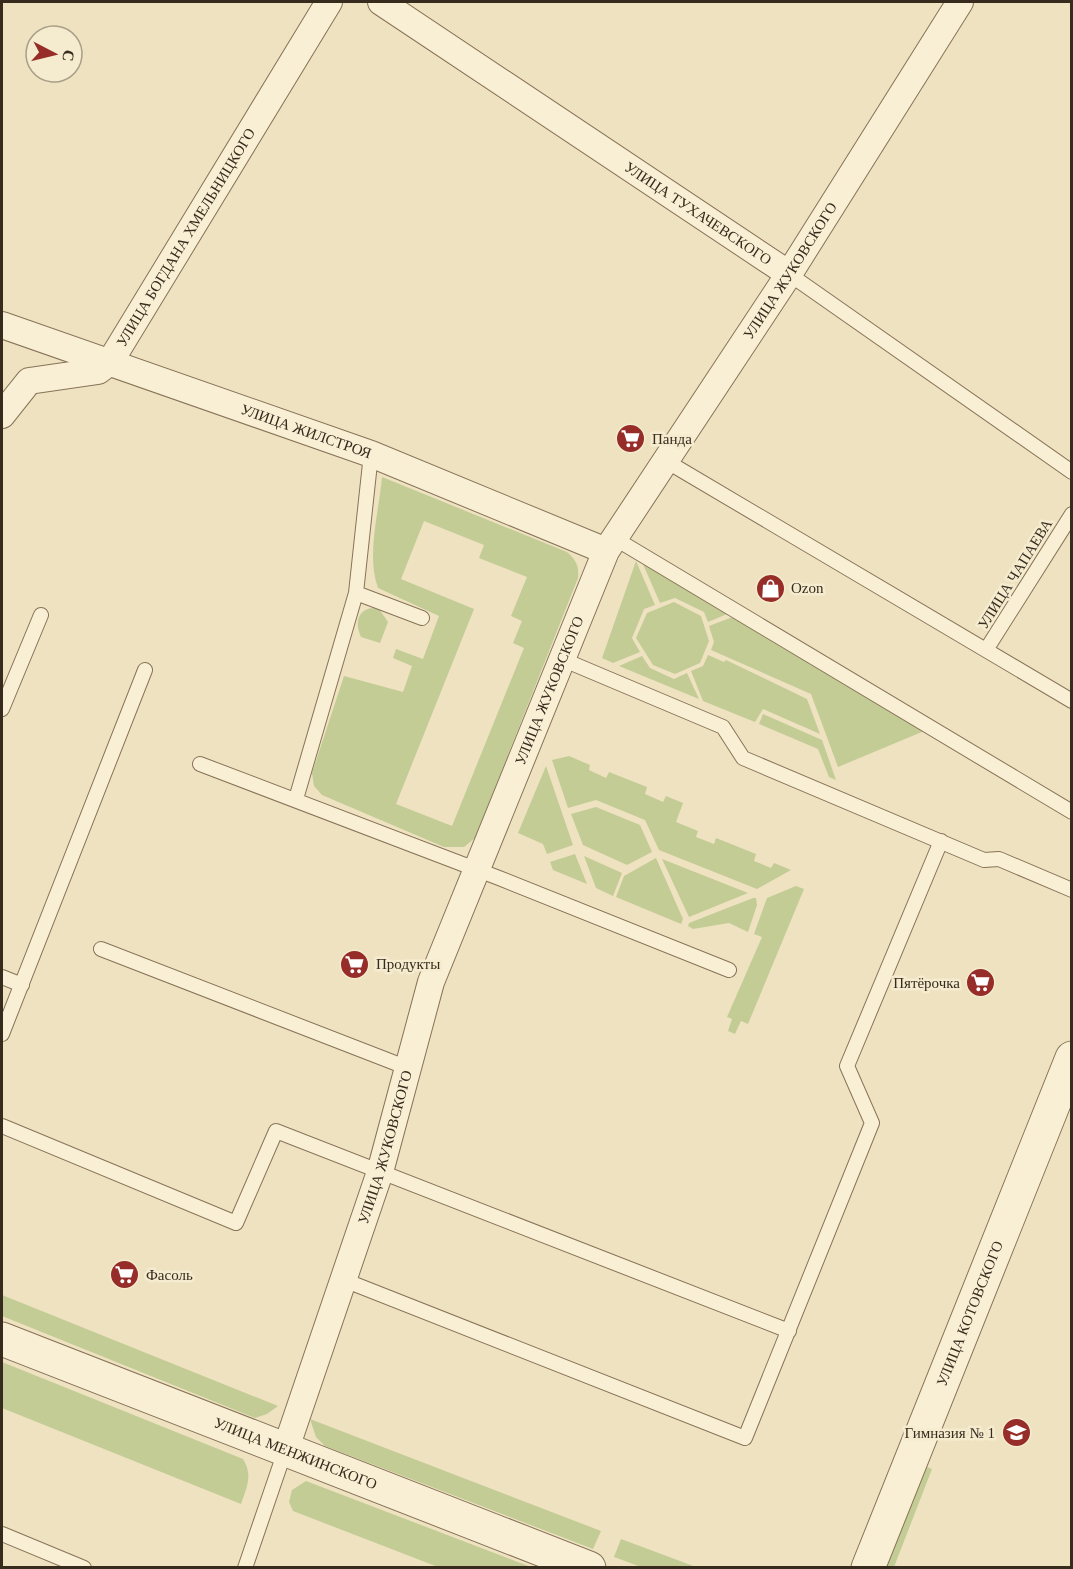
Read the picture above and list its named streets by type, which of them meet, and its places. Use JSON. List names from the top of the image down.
{
  "streets": {
    "street": [
      "УЛИЦА ТУХАЧЕВСКОГО",
      "УЛИЦА БОГДАНА ХМЕЛЬНИЦКОГО",
      "УЛИЦА ЖУКОВСКОГО",
      "УЛИЦА ЖИЛСТРОЯ",
      "УЛИЦА КОТОВСКОГО",
      "УЛИЦА МЕНЖИНСКОГО"
    ],
    "lane": ["УЛИЦА ЧАПАЕВА"]
  },
  "crossings": [
    ["УЛИЦА ТУХАЧЕВСКОГО", "УЛИЦА ЖУКОВСКОГО"],
    ["УЛИЦА БОГДАНА ХМЕЛЬНИЦКОГО", "УЛИЦА ЖИЛСТРОЯ"],
    ["УЛИЦА ЖУКОВСКОГО", "УЛИЦА ЖИЛСТРОЯ"],
    ["УЛИЦА ЖУКОВСКОГО", "УЛИЦА МЕНЖИНСКОГО"]
  ],
  "places": {
    "supermarket": [
      "Панда",
      "Продукты",
      "Пятёрочка",
      "Фасоль"
    ],
    "shop": ["Ozon"],
    "school or university": ["Гимназия № 1"]
  },
  "north": "right"
}
